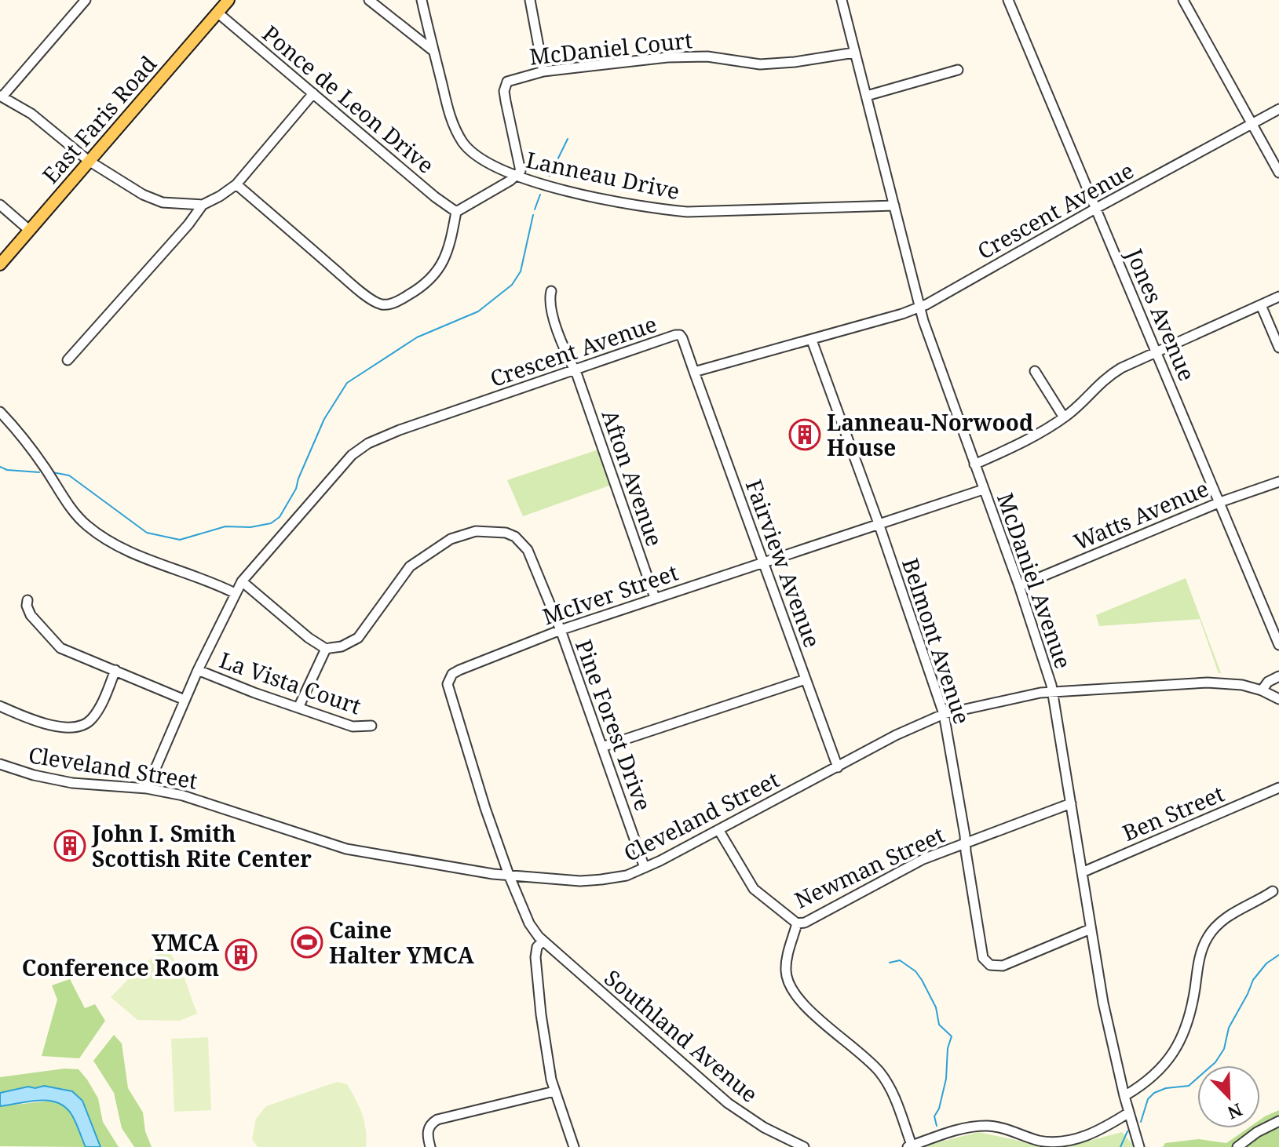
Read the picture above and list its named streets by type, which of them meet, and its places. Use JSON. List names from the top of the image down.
{
  "streets": {
    "main road": ["East Faris Road"],
    "street": [
      "McDaniel Court",
      "Ponce de Leon Drive",
      "Lanneau Drive",
      "Crescent Avenue",
      "Jones Avenue",
      "Afton Avenue",
      "Watts Avenue",
      "Fairview Avenue",
      "McDaniel Avenue",
      "McIver Street",
      "Belmont Avenue",
      "La Vista Court",
      "Pine Forest Drive",
      "Cleveland Street",
      "Ben Street",
      "Newman Street",
      "Southland Avenue"
    ]
  },
  "crossings": [
    ["McDaniel Court", "Lanneau Drive"],
    ["McDaniel Court", "McDaniel Avenue"],
    ["Ponce de Leon Drive", "East Faris Road"],
    ["Lanneau Drive", "McDaniel Avenue"],
    ["Crescent Avenue", "Jones Avenue"],
    ["Crescent Avenue", "Afton Avenue"],
    ["Crescent Avenue", "Fairview Avenue"],
    ["Crescent Avenue", "McDaniel Avenue"],
    ["Crescent Avenue", "Belmont Avenue"],
    ["Crescent Avenue", "La Vista Court"],
    ["Crescent Avenue", "Cleveland Street"],
    ["Jones Avenue", "Watts Avenue"],
    ["Afton Avenue", "McIver Street"],
    ["Watts Avenue", "McDaniel Avenue"],
    ["Fairview Avenue", "McIver Street"],
    ["Fairview Avenue", "Cleveland Street"],
    ["McDaniel Avenue", "McIver Street"],
    ["McDaniel Avenue", "Belmont Avenue"],
    ["McDaniel Avenue", "Cleveland Street"],
    ["McDaniel Avenue", "Ben Street"],
    ["McDaniel Avenue", "Newman Street"],
    ["McIver Street", "Belmont Avenue"],
    ["McIver Street", "Pine Forest Drive"],
    ["McIver Street", "Cleveland Street"],
    ["McIver Street", "Southland Avenue"],
    ["Belmont Avenue", "Cleveland Street"],
    ["Belmont Avenue", "Newman Street"],
    ["Pine Forest Drive", "Cleveland Street"],
    ["Cleveland Street", "Newman Street"],
    ["Cleveland Street", "Southland Avenue"]
  ],
  "places": {
    "building": ["Lanneau-Norwood House", "John I. Smith Scottish Rite Center", "YMCA Conference Room"],
    "sports": ["Caine Halter YMCA"]
  },
  "north": "bottom right"
}
